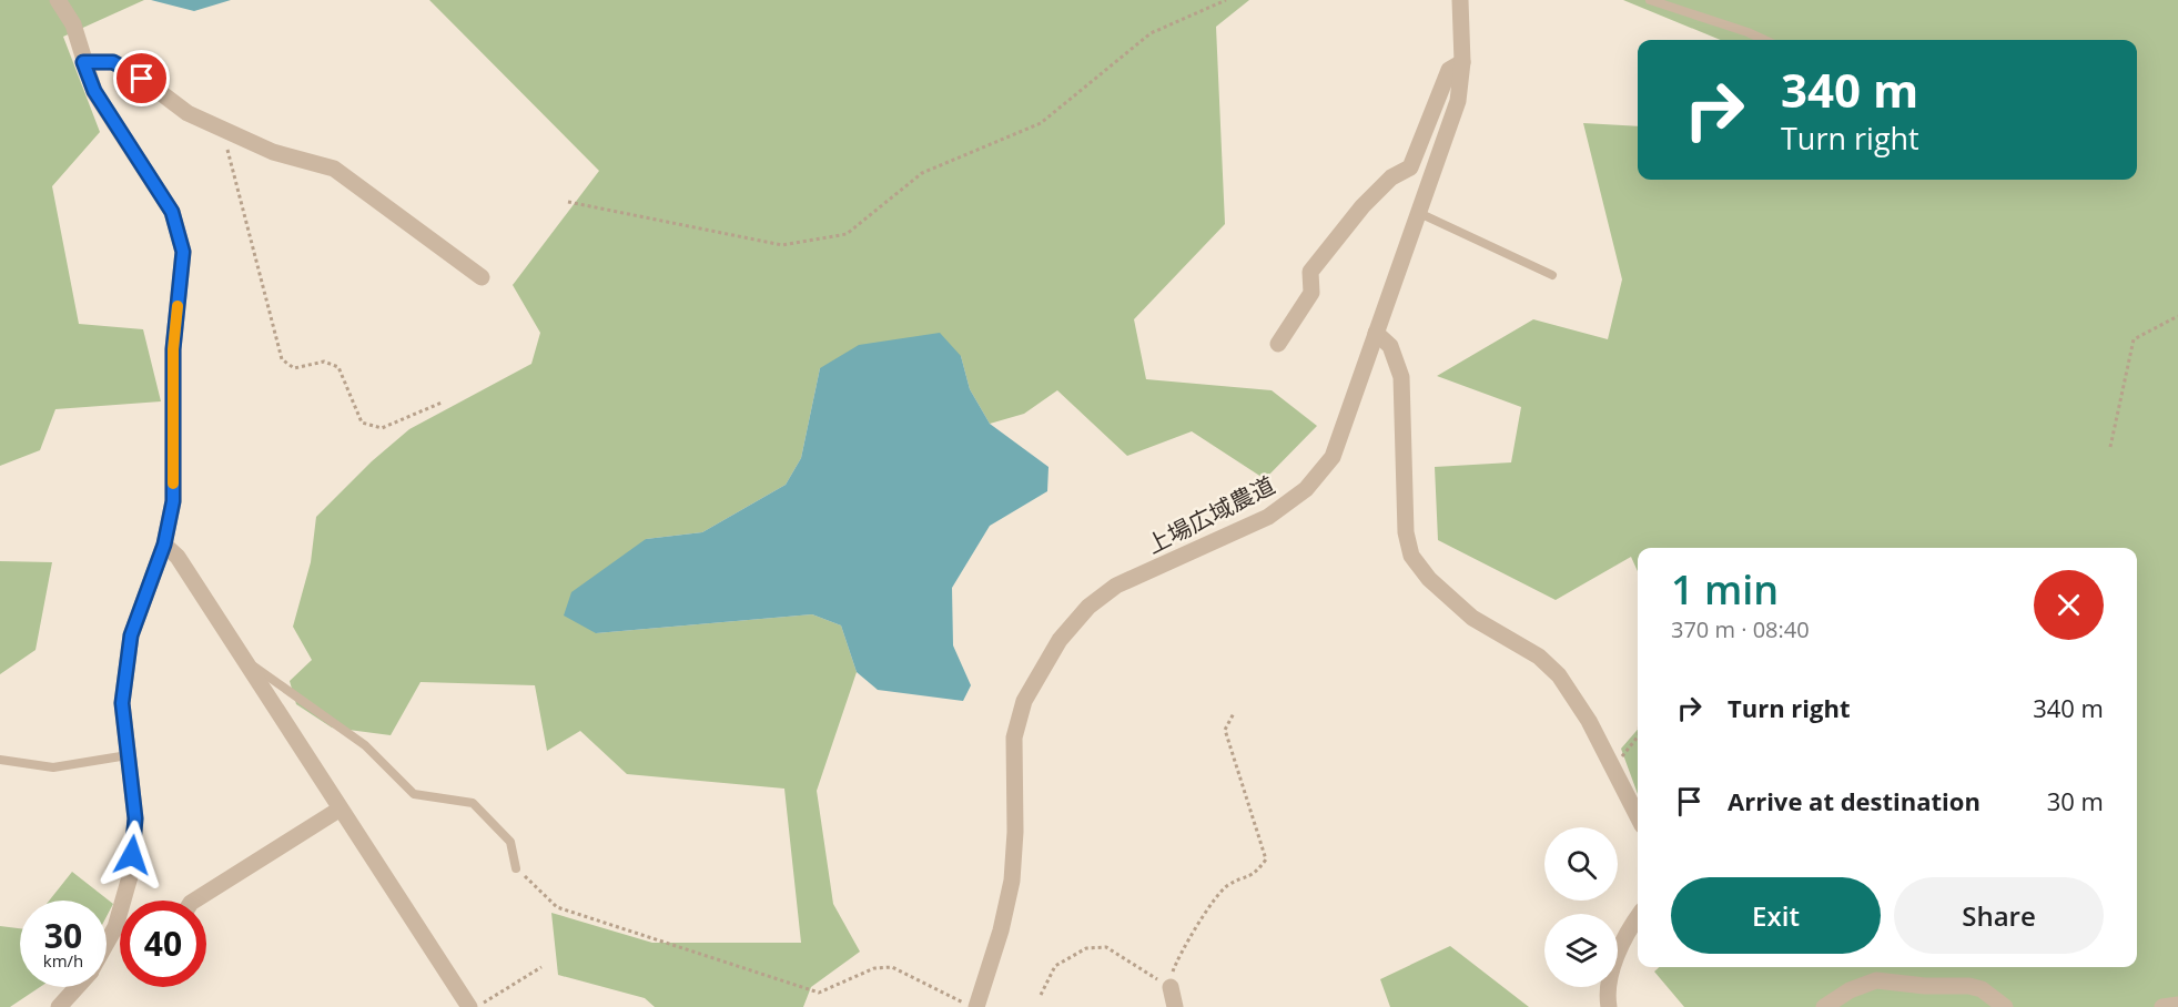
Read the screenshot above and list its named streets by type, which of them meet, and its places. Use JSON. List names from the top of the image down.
{
  "streets": {
    "street": ["上場広域農道"]
  },
  "page": {
    "turn": ["340 m", "Turn right"],
    "heading": ["1 min", "370 m · 08:40"],
    "list": [
      {
        "name": "Turn right",
        "value": "340 m"
      },
      {
        "name": "Arrive at destination",
        "value": "30 m"
      }
    ],
    "buttons": ["Exit", "Share"],
    "speed": "30 km/h",
    "limit": "40"
  }
}
